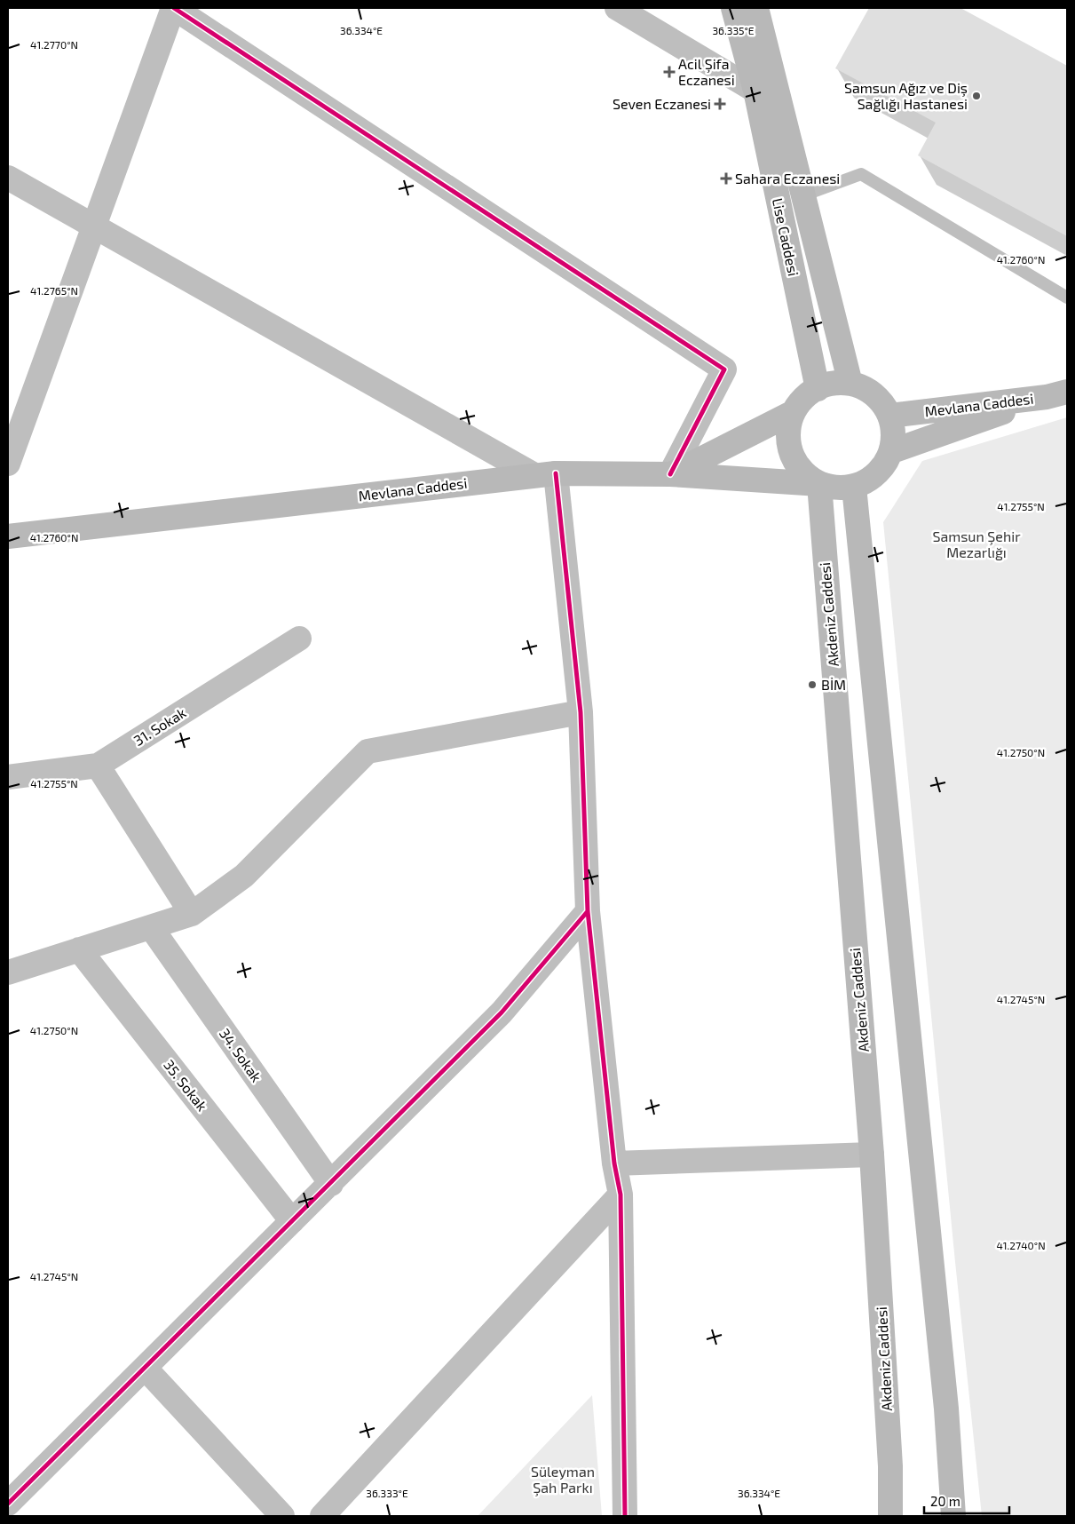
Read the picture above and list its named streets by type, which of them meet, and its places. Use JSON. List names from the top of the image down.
{
  "streets": {
    "main road": ["Lise Caddesi", "Mevlana Caddesi", "Akdeniz Caddesi"],
    "street": ["31. Sokak", "34. Sokak", "35. Sokak"]
  },
  "crossings": [
    ["Lise Caddesi", "Mevlana Caddesi"],
    ["Lise Caddesi", "Akdeniz Caddesi"],
    ["Mevlana Caddesi", "Akdeniz Caddesi"]
  ],
  "parks": ["Samsun Şehir Mezarlığı", "Süleyman Şah Parkı"],
  "places": {
    "health": ["Acil Şifa Eczanesi", "Seven Eczanesi", "Sahara Eczanesi"],
    "other": ["Samsun Ağız ve Diş Sağlığı Hastanesi", "BİM"]
  },
  "scale_bar": "20 m",
  "coordinates": [
    "36.334°E",
    "36.335°E",
    "41.2770°N",
    "41.2760°N",
    "41.2765°N",
    "41.2755°N",
    "41.2750°N",
    "41.2745°N",
    "41.2740°N",
    "36.333°E"
  ]
}
